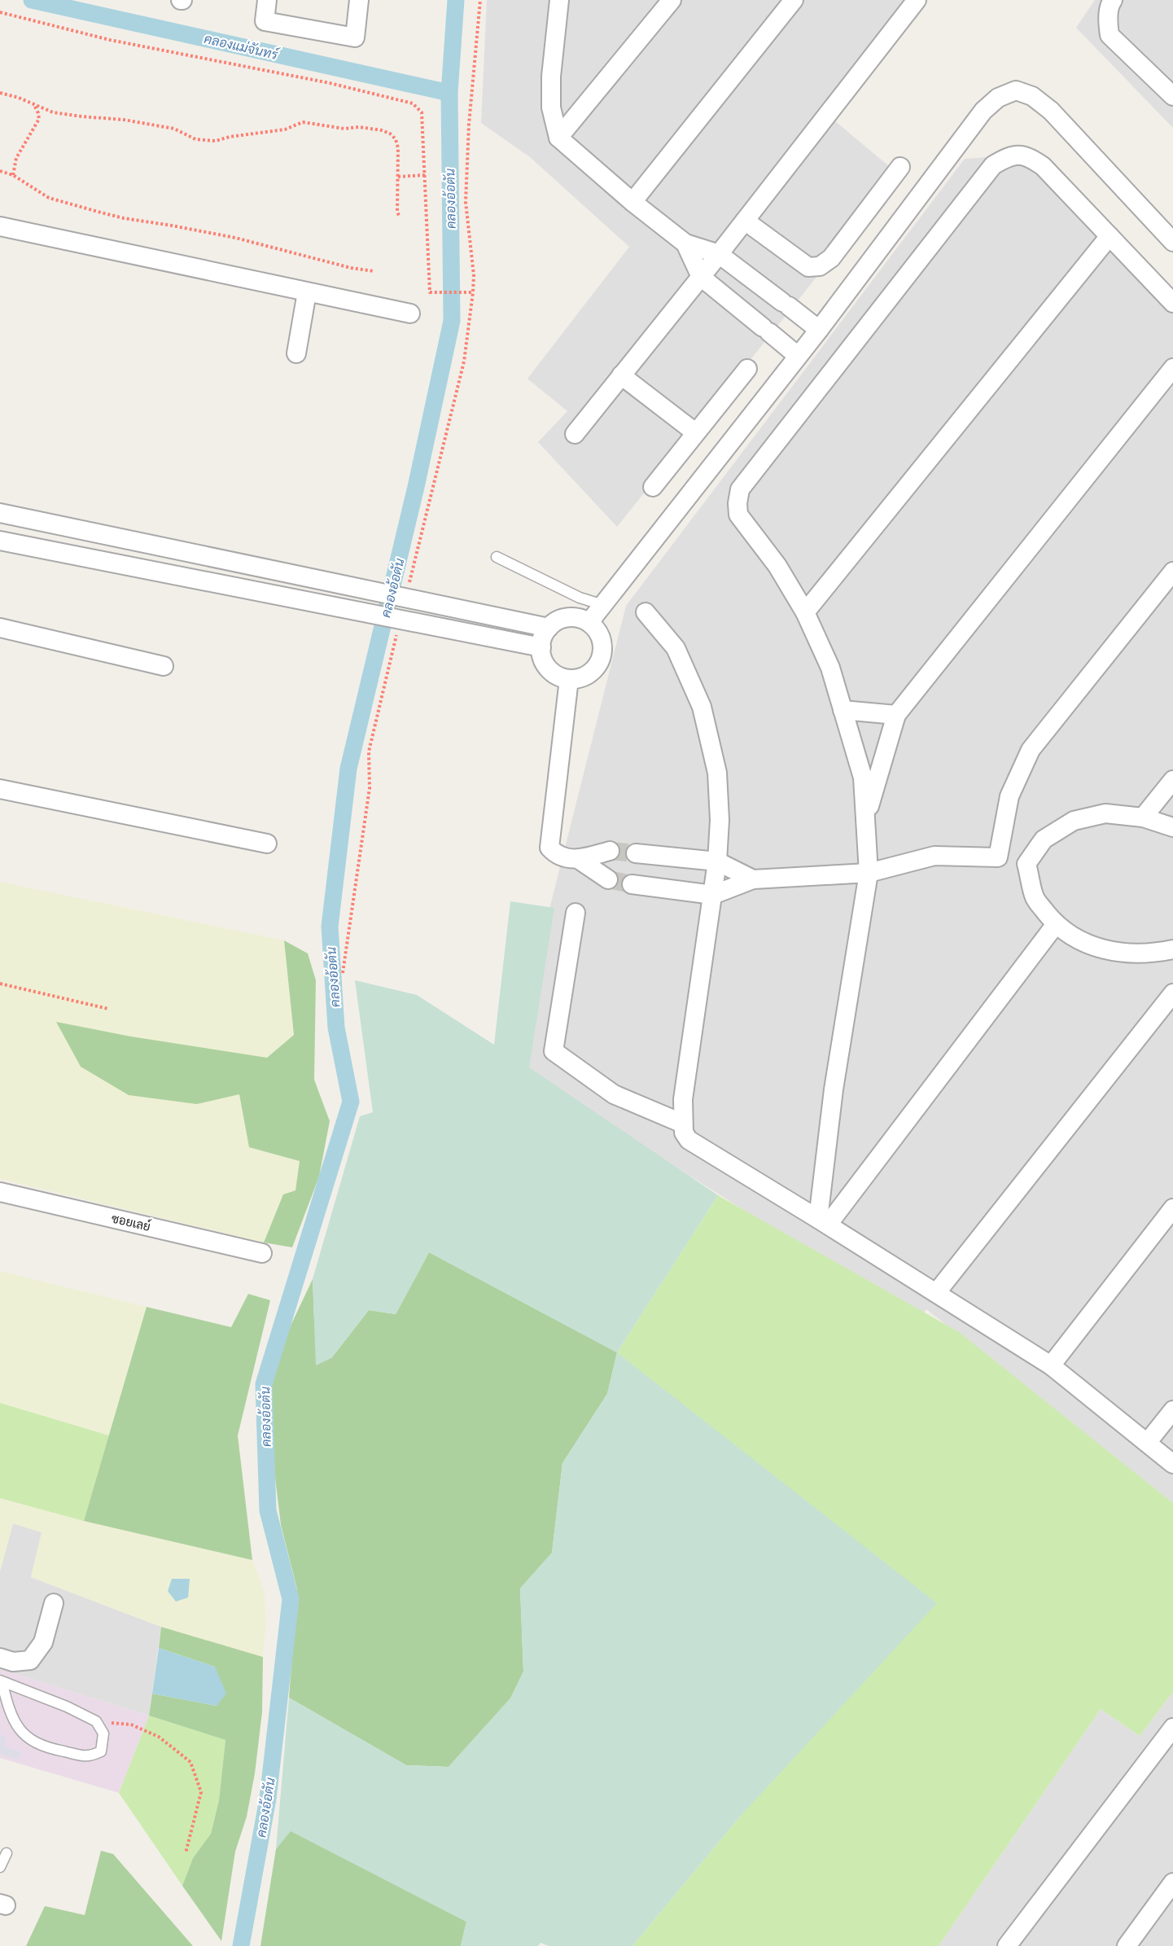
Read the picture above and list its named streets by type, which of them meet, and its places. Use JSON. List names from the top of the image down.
{
  "streets": {
    "street": ["ซอยเลย์"]
  },
  "water": ["คลองแม่จันทร์", "คลองอ้อตัน"]
}
